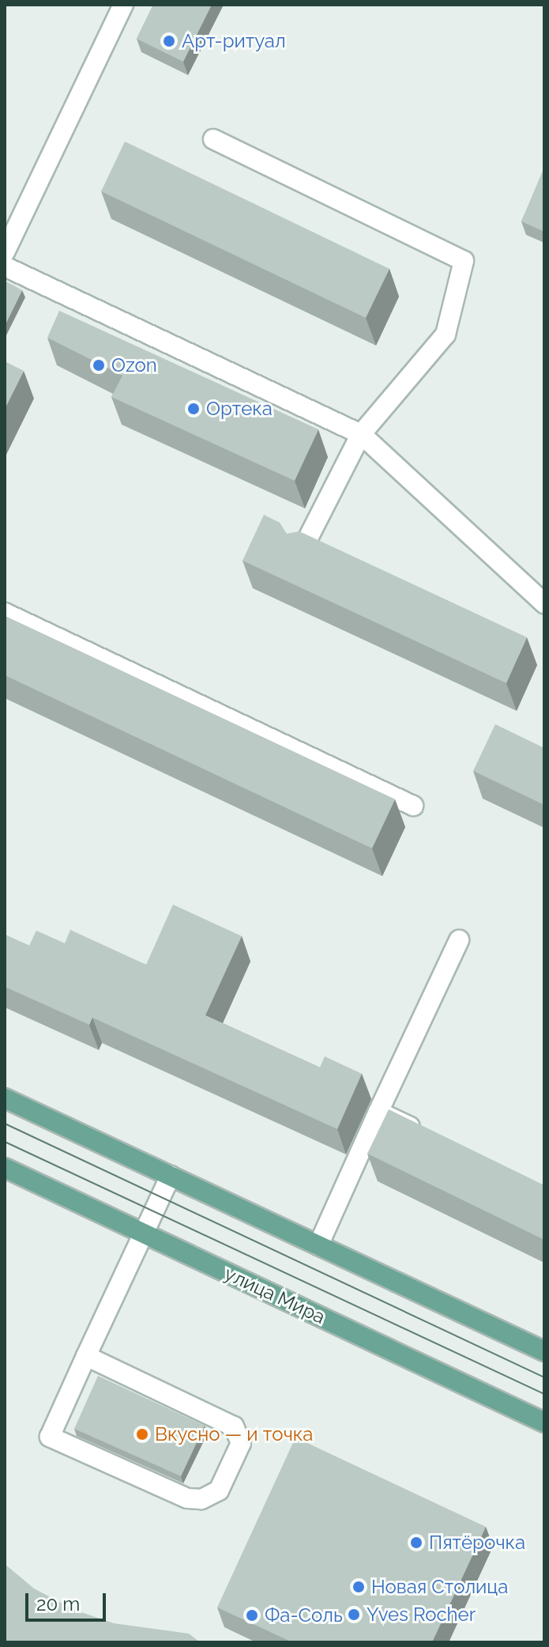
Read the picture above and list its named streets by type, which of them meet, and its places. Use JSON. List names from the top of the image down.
{
  "streets": {
    "main road": ["улица Мира"]
  },
  "places": [
    "Арт-ритуал",
    "Ozon",
    "Ортека",
    "Вкусно — и точка",
    "Пятёрочка",
    "Новая Столица",
    "Yves Rocher",
    "Фа-Соль"
  ],
  "scale_bar": "20 m"
}
